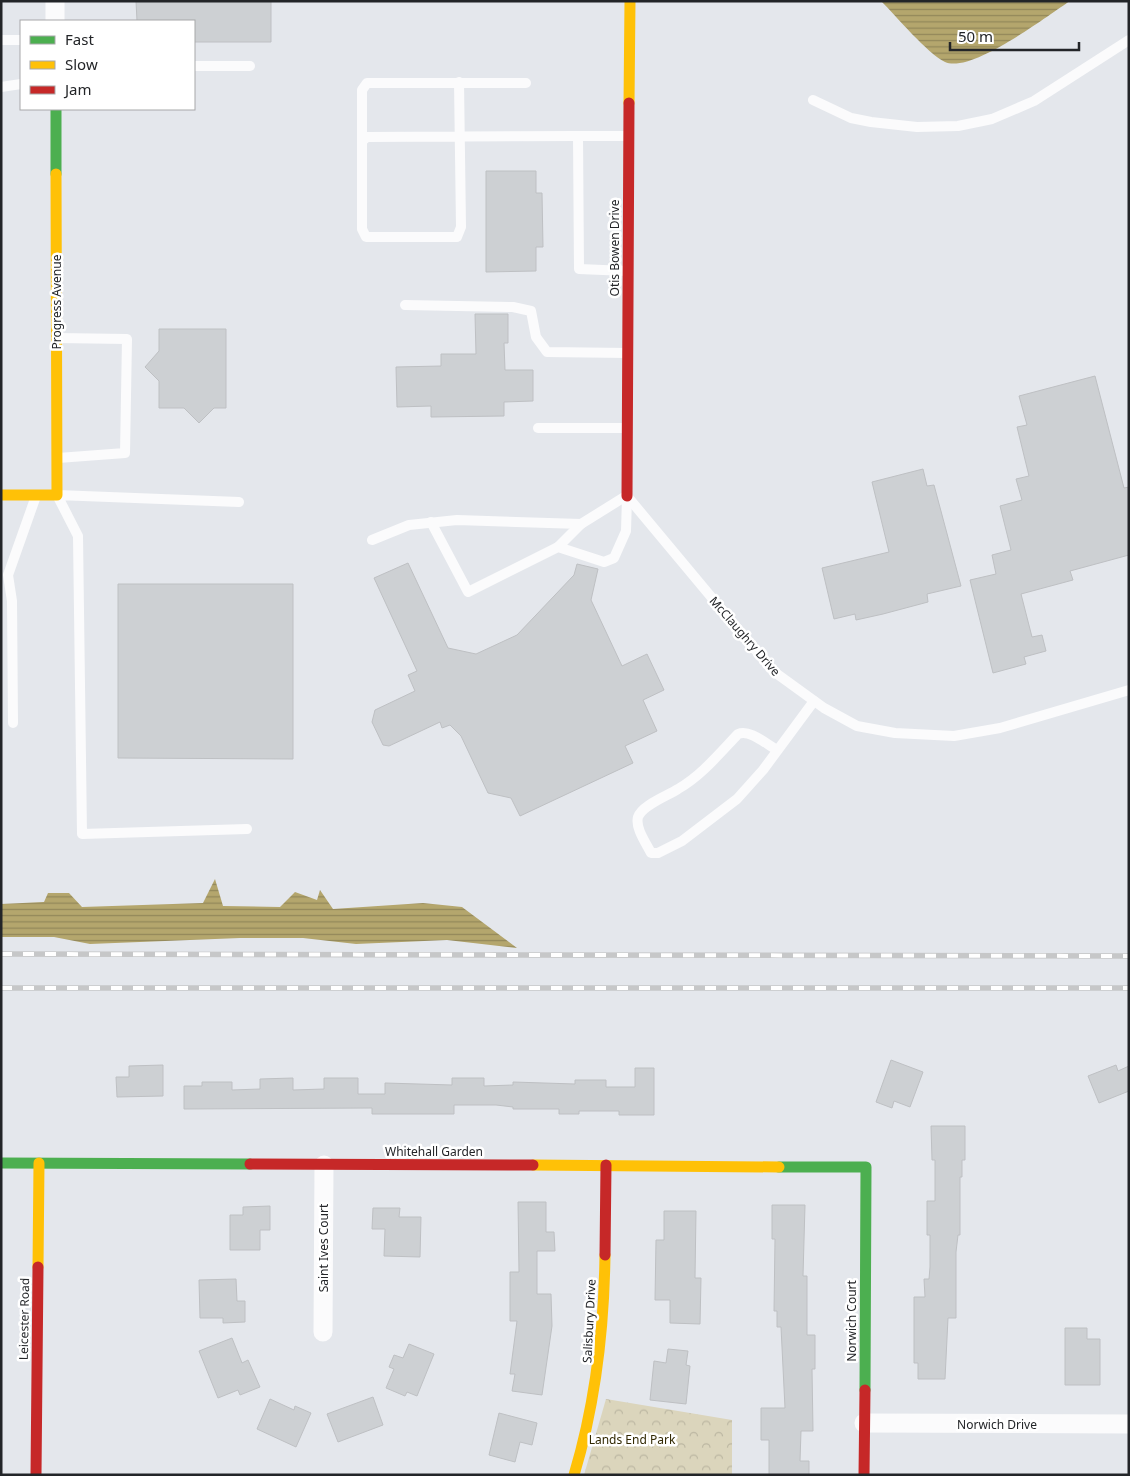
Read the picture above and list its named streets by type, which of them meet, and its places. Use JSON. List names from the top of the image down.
{
  "streets": {
    "street": [
      "Otis Bowen Drive",
      "Progress Avenue",
      "Whitehall Garden",
      "Saint Ives Court",
      "Leicester Road",
      "Salisbury Drive",
      "Norwich Court",
      "Norwich Drive"
    ],
    "lane": ["McClaughry Drive"]
  },
  "crossings": [
    ["Otis Bowen Drive", "McClaughry Drive"],
    ["Whitehall Garden", "Saint Ives Court"],
    ["Whitehall Garden", "Leicester Road"],
    ["Whitehall Garden", "Salisbury Drive"],
    ["Whitehall Garden", "Norwich Court"],
    ["Norwich Court", "Norwich Drive"]
  ],
  "parks": ["Lands End Park"],
  "legend": ["Fast", "Slow", "Jam"],
  "scale_bar": "50 m"
}
